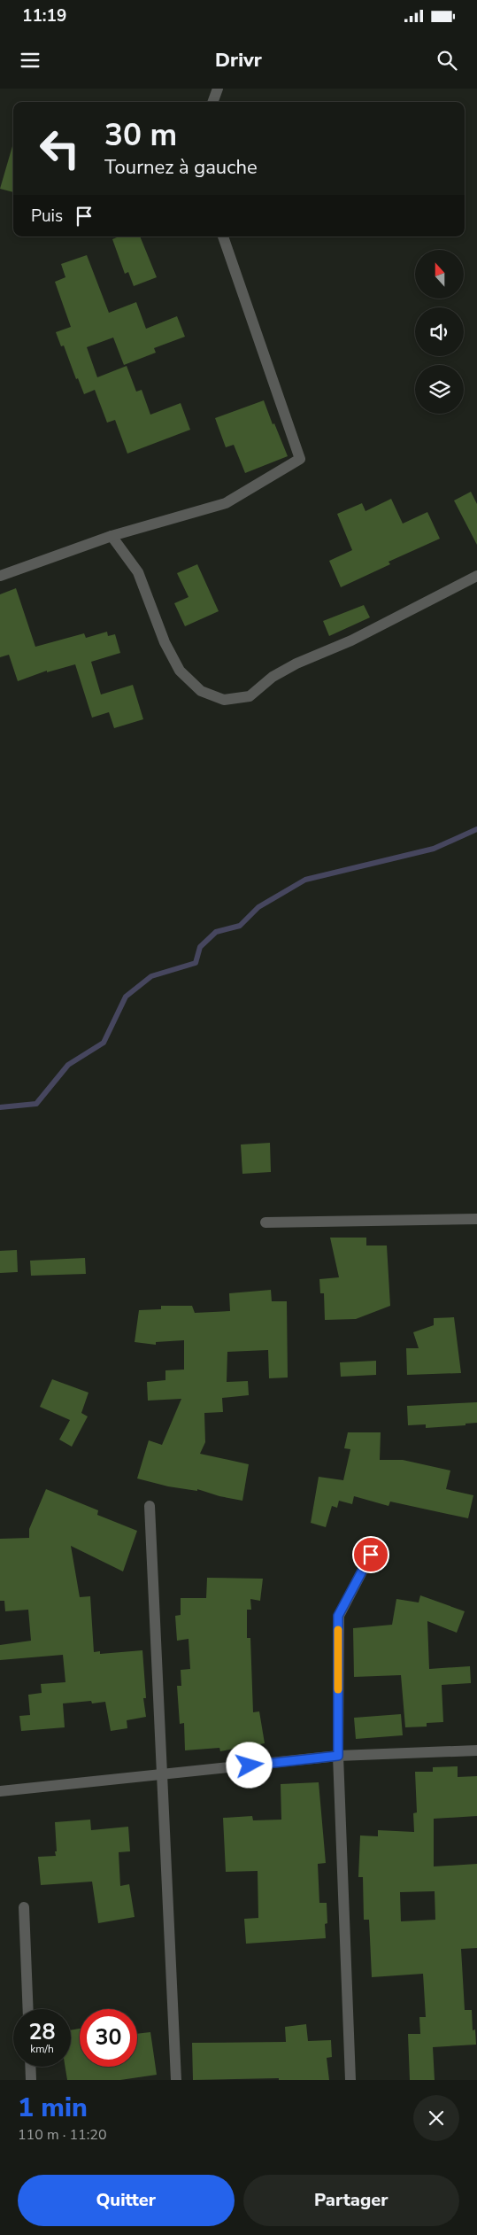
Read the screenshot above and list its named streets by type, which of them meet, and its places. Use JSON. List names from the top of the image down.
{
  "north": "top",
  "page": {
    "status": "11:19",
    "header": "Drivr",
    "turn": ["30 m", "Tournez à gauche"],
    "then": "Puis",
    "speed": "28 km/h",
    "limit": "30",
    "heading": ["1 min", "110 m · 11:20"],
    "buttons": ["Quitter", "Partager"]
  }
}
